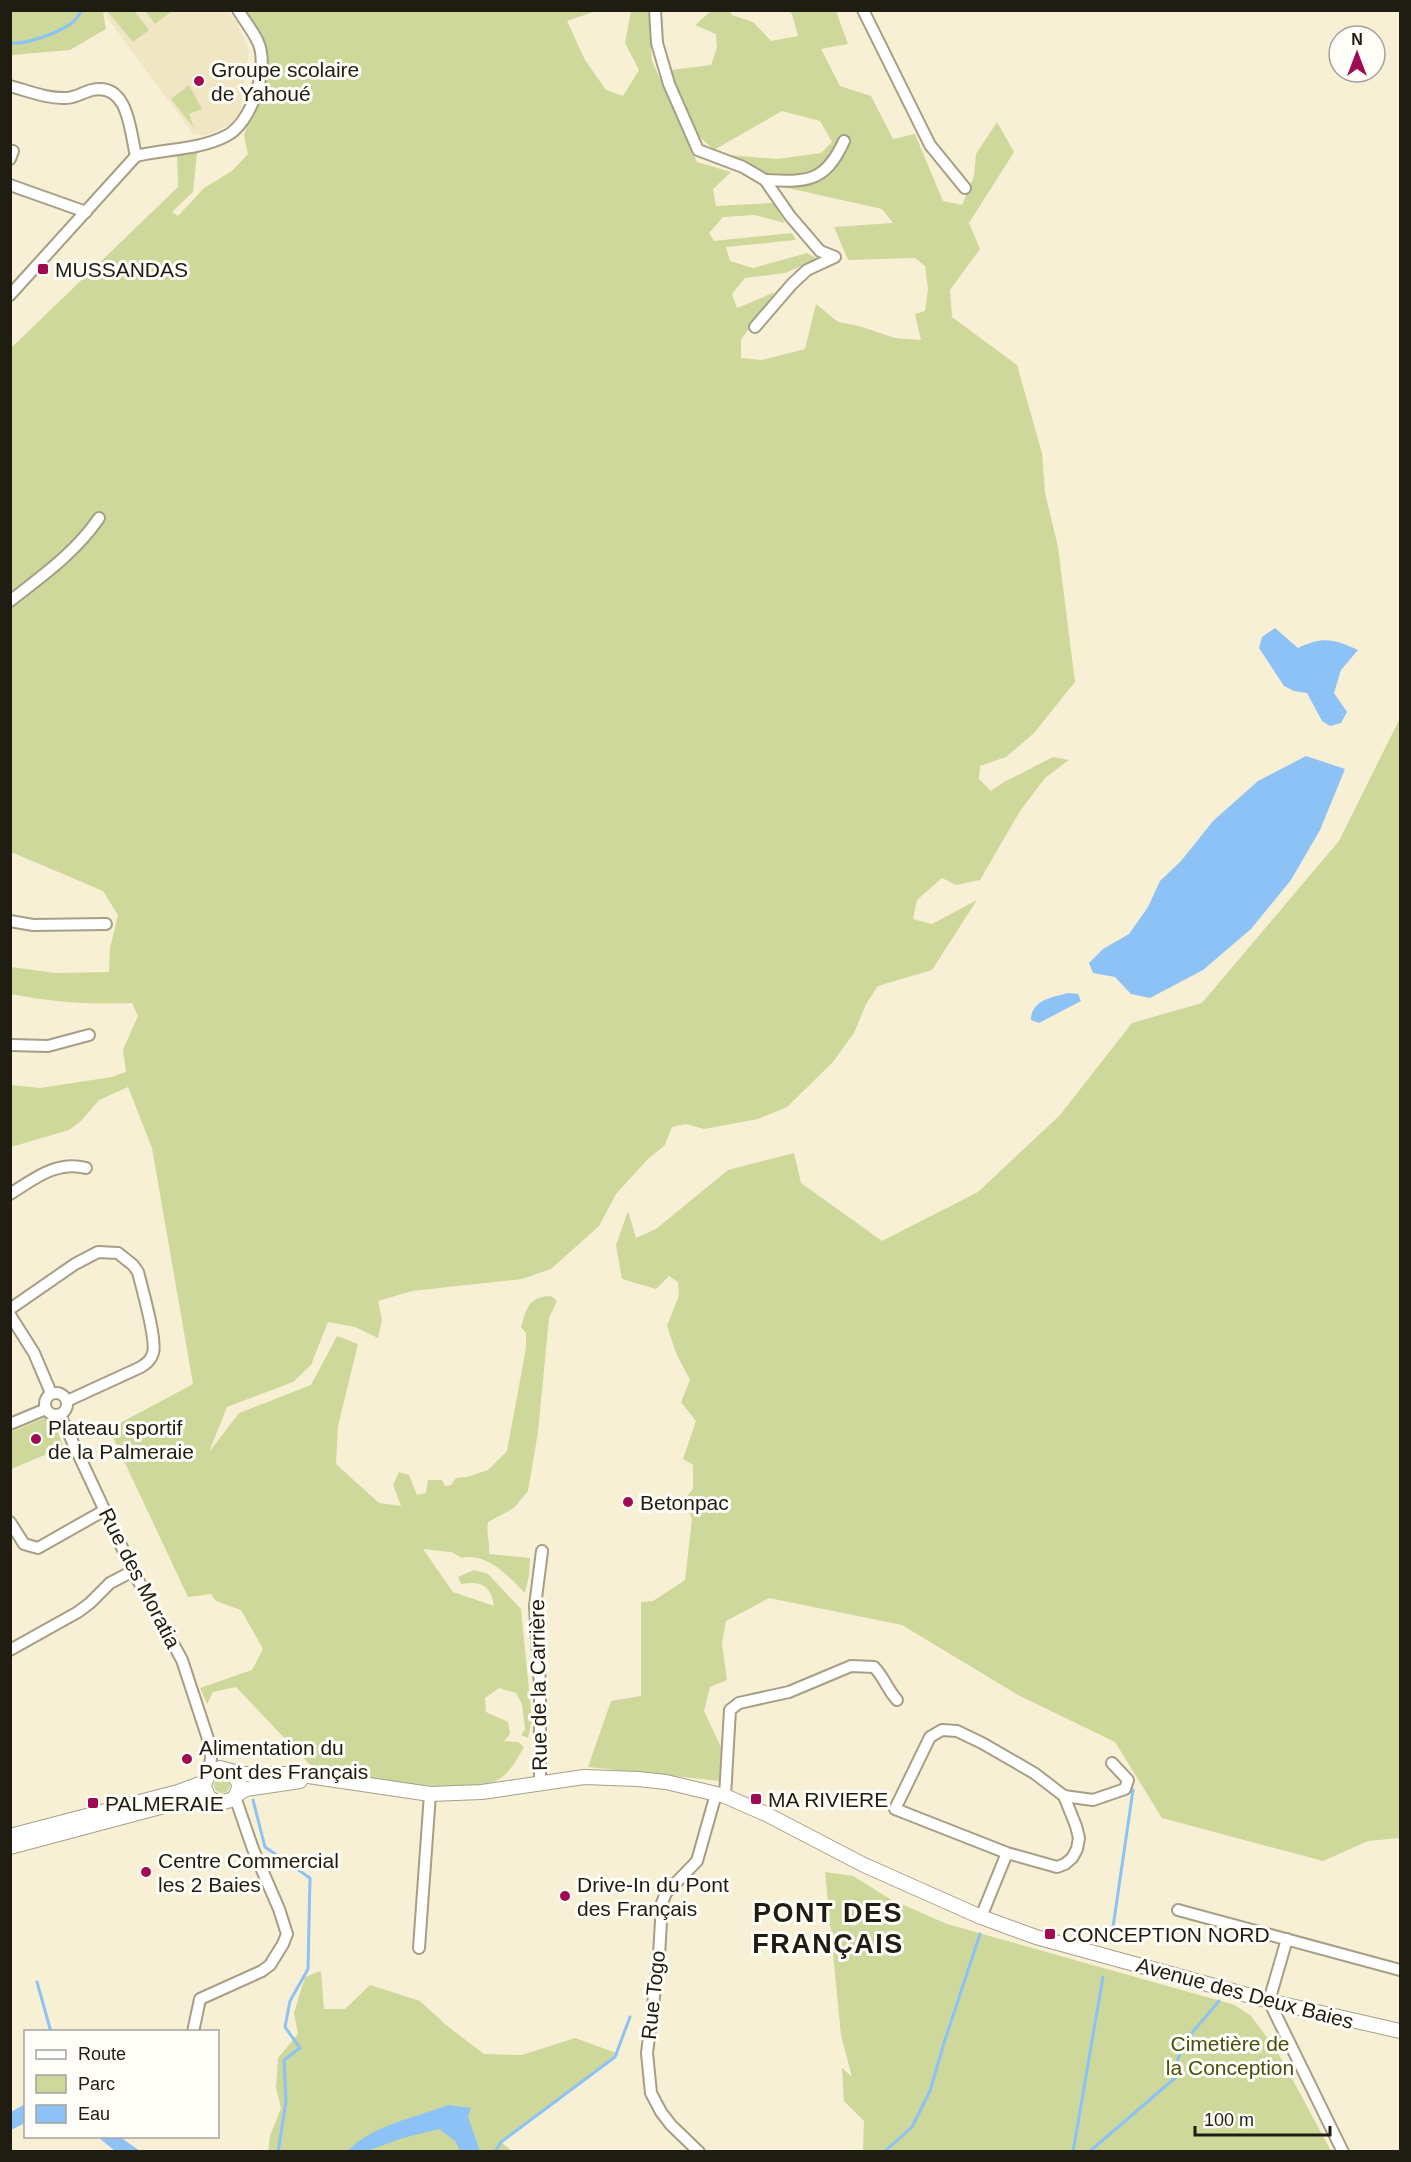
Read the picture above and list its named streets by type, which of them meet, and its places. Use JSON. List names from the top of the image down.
{
  "streets": {
    "main road": ["Avenue des Deux Baies"],
    "street": ["Rue des Moratia", "Rue de la Carrière", "Rue Togo"]
  },
  "crossings": [
    ["Rue des Moratia", "Avenue des Deux Baies"],
    ["Rue de la Carrière", "Avenue des Deux Baies"],
    ["Avenue des Deux Baies", "Rue Togo"]
  ],
  "districts": ["PONT DES FRANÇAIS"],
  "parks": ["Cimetière de la Conception"],
  "places": {
    "other": [
      "Groupe scolaire de Yahoué",
      "Plateau sportif de la Palmeraie",
      "Betonpac",
      "Alimentation du Pont des Français",
      "Centre Commercial les 2 Baies",
      "Drive-In du Pont des Français"
    ],
    "transit": [
      "MUSSANDAS",
      "MA RIVIERE",
      "PALMERAIE",
      "CONCEPTION NORD"
    ]
  },
  "legend": ["Route", "Parc", "Eau"],
  "scale_bar": "100 m",
  "north": "top"
}
